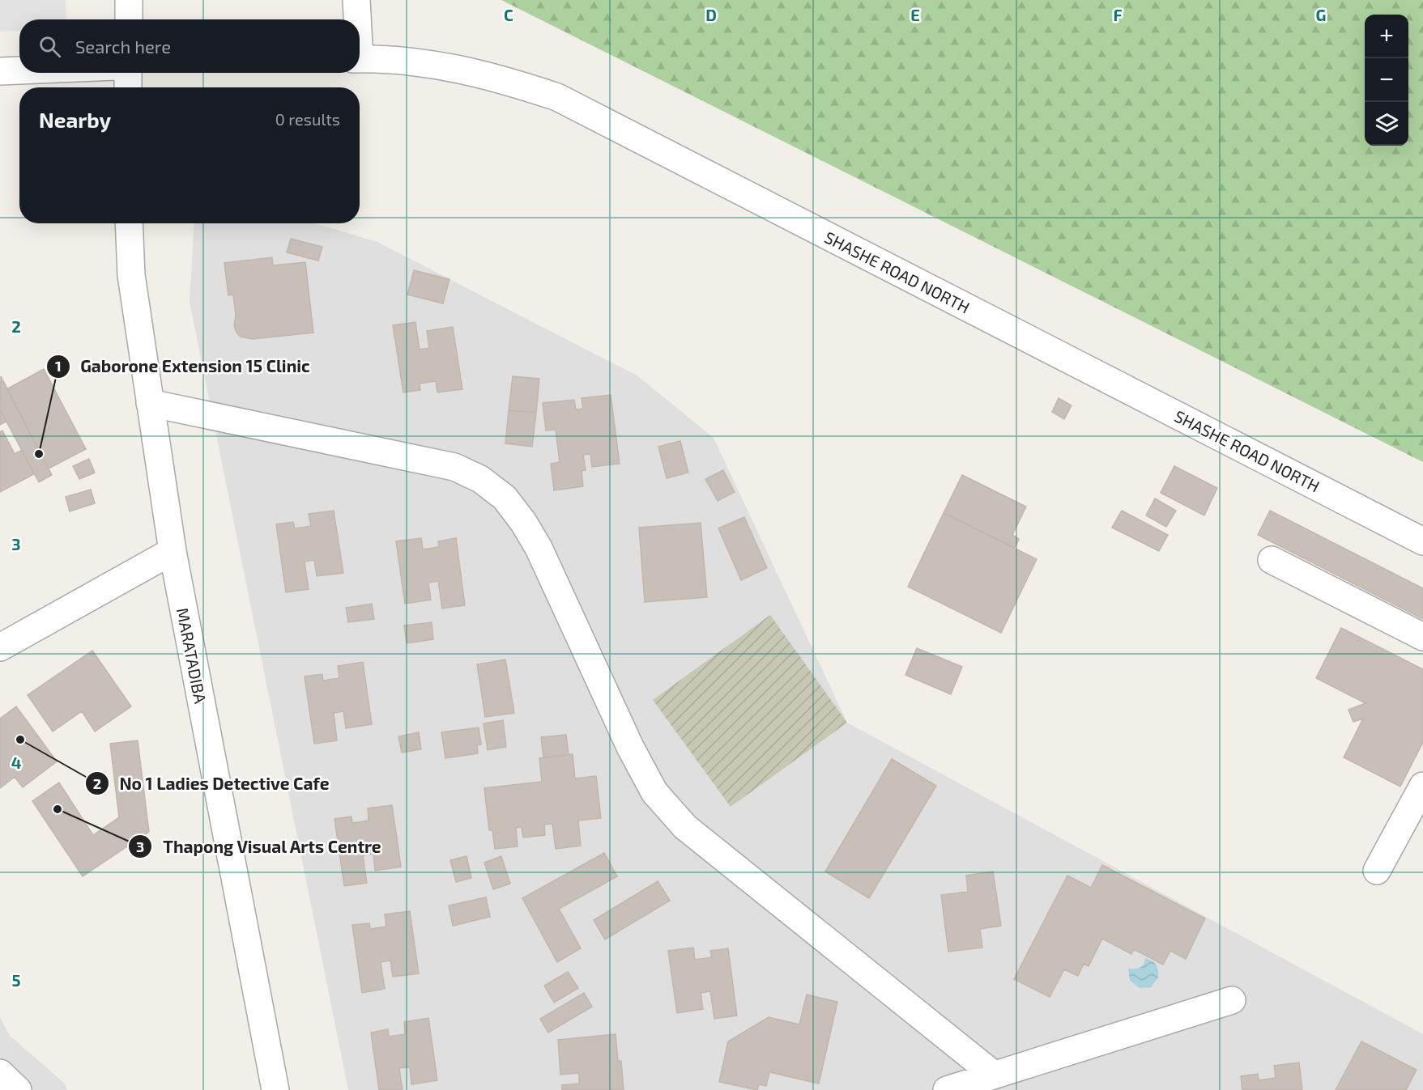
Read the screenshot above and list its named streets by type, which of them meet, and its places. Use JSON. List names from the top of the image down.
{
  "streets": {
    "street": ["SHASHE ROAD NORTH", "MARATADIBA"]
  },
  "places": ["Gaborone Extension 15 Clinic", "No 1 Ladies Detective Cafe", "Thapong Visual Arts Centre"],
  "page": {
    "map_buttons": ["+", "−"],
    "search": "Search here",
    "heading": ["Nearby", "0 results"]
  },
  "grid": {
    "columns": [
      "C",
      "D",
      "E",
      "F",
      "G"
    ],
    "rows": [
      "2",
      "3",
      "4",
      "5"
    ]
  }
}
